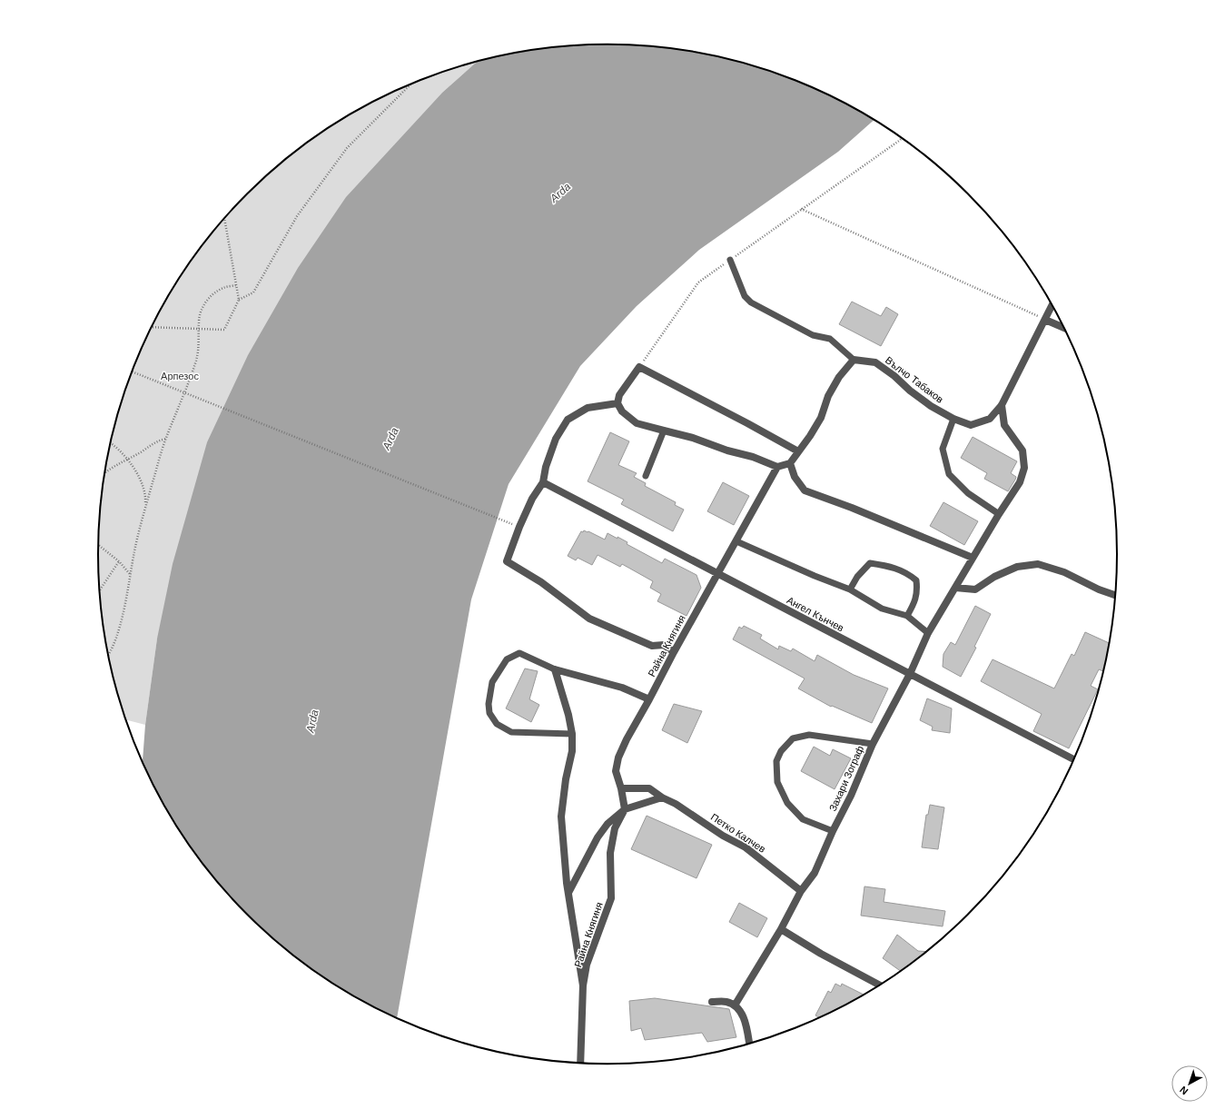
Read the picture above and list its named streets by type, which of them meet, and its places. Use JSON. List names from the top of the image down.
{
  "streets": {
    "street": [
      "Вълчо Табаков",
      "Ангел Кънчев",
      "Райна Княгиня",
      "Захари Зограф",
      "Петко Калчев"
    ]
  },
  "crossings": [
    ["Вълчо Табаков", "Захари Зограф"],
    ["Ангел Кънчев", "Райна Княгиня"],
    ["Ангел Кънчев", "Захари Зограф"],
    ["Райна Княгиня", "Петко Калчев"],
    ["Захари Зограф", "Петко Калчев"]
  ],
  "water": ["Arda"],
  "parks": ["Арпезос"],
  "north": "bottom left"
}
